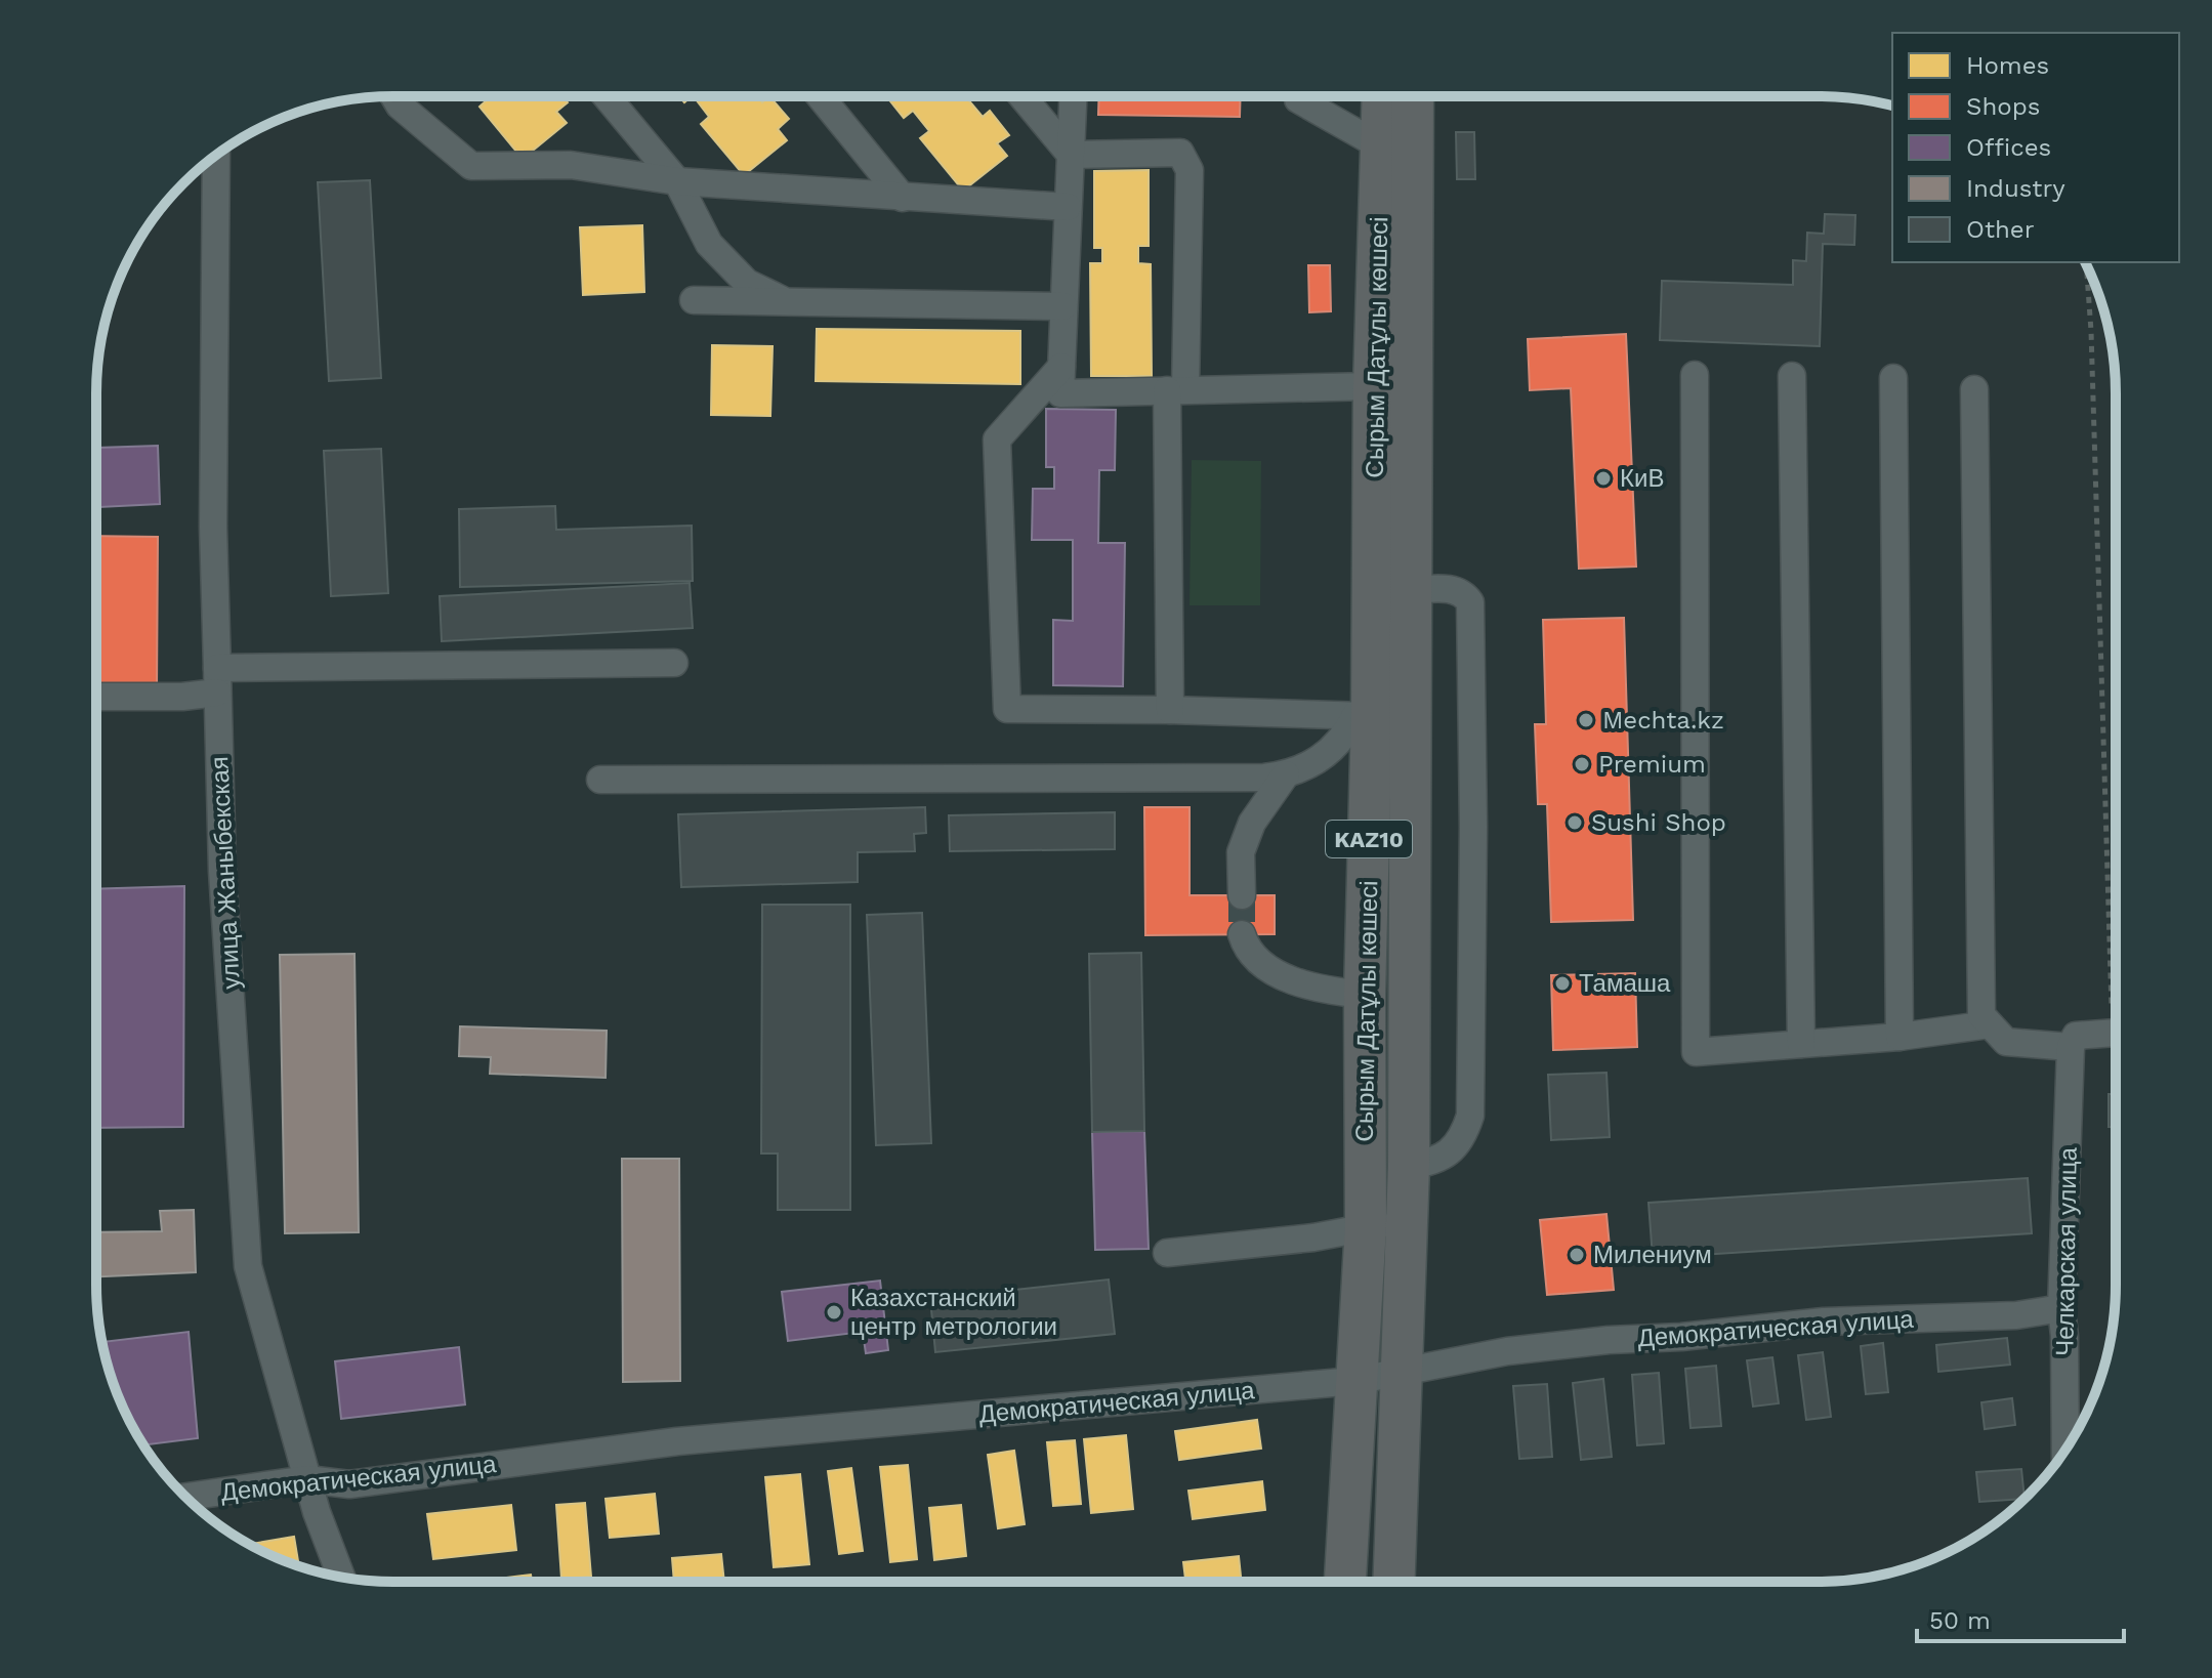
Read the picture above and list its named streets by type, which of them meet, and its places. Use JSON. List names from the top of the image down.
{
  "streets": {
    "highway": ["Сырым Датұлы көшесі", "KAZ10"],
    "street": ["улица Жаныбекская", "Челкарская улица", "Демократическая улица"]
  },
  "crossings": [
    ["Сырым Датұлы көшесі", "Демократическая улица"],
    ["улица Жаныбекская", "Демократическая улица"],
    ["Челкарская улица", "Демократическая улица"]
  ],
  "places": [
    "КиВ",
    "Mechta.kz",
    "Premium",
    "Sushi Shop",
    "Тамаша",
    "Милениум",
    "Казахстанский центр метрологии"
  ],
  "legend": [
    "Homes",
    "Shops",
    "Offices",
    "Industry",
    "Other"
  ],
  "scale_bar": "50 m"
}
